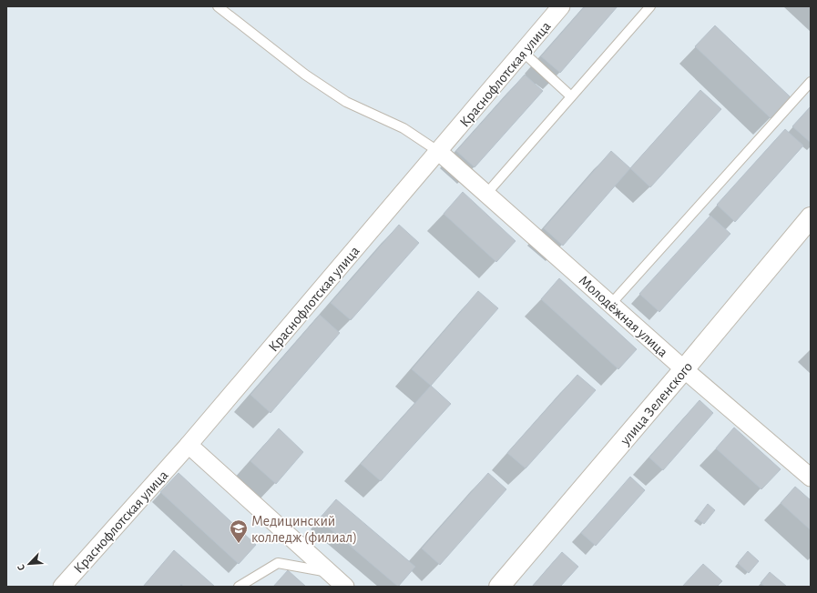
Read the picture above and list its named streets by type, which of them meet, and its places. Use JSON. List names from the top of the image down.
{
  "streets": {
    "street": ["Краснофлотская улица", "Молодёжная улица", "улица Зеленского"]
  },
  "crossings": [
    ["Краснофлотская улица", "Молодёжная улица"],
    ["Молодёжная улица", "улица Зеленского"]
  ],
  "places": {
    "school or university": ["Медицинский колледж (филиал)"]
  },
  "north": "bottom left"
}
